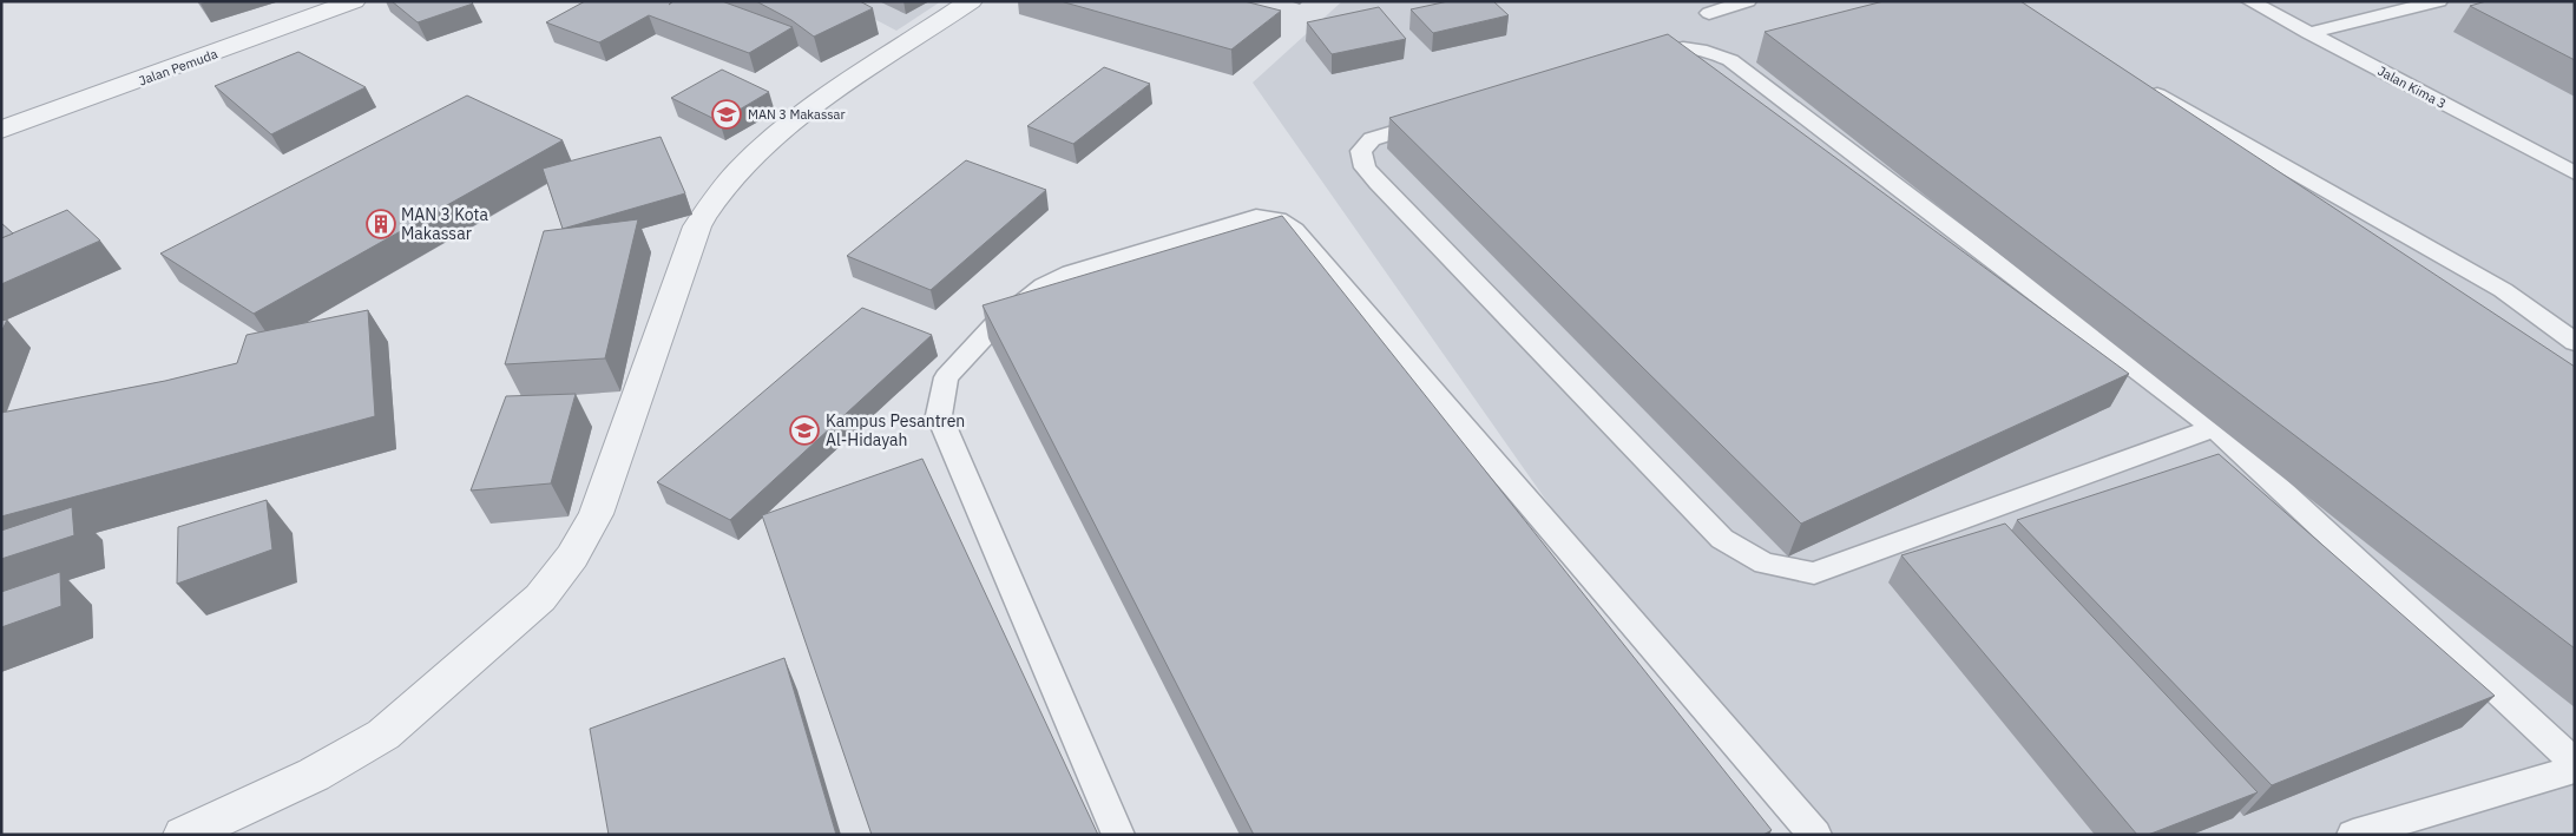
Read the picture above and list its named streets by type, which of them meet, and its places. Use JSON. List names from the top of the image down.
{
  "streets": {
    "street": ["Jalan Pemuda"],
    "lane": ["Jalan Kima 3"]
  },
  "places": {
    "school or university": ["MAN 3 Makassar", "Kampus Pesantren Al-Hidayah"],
    "building": ["MAN 3 Kota Makassar"]
  }
}
